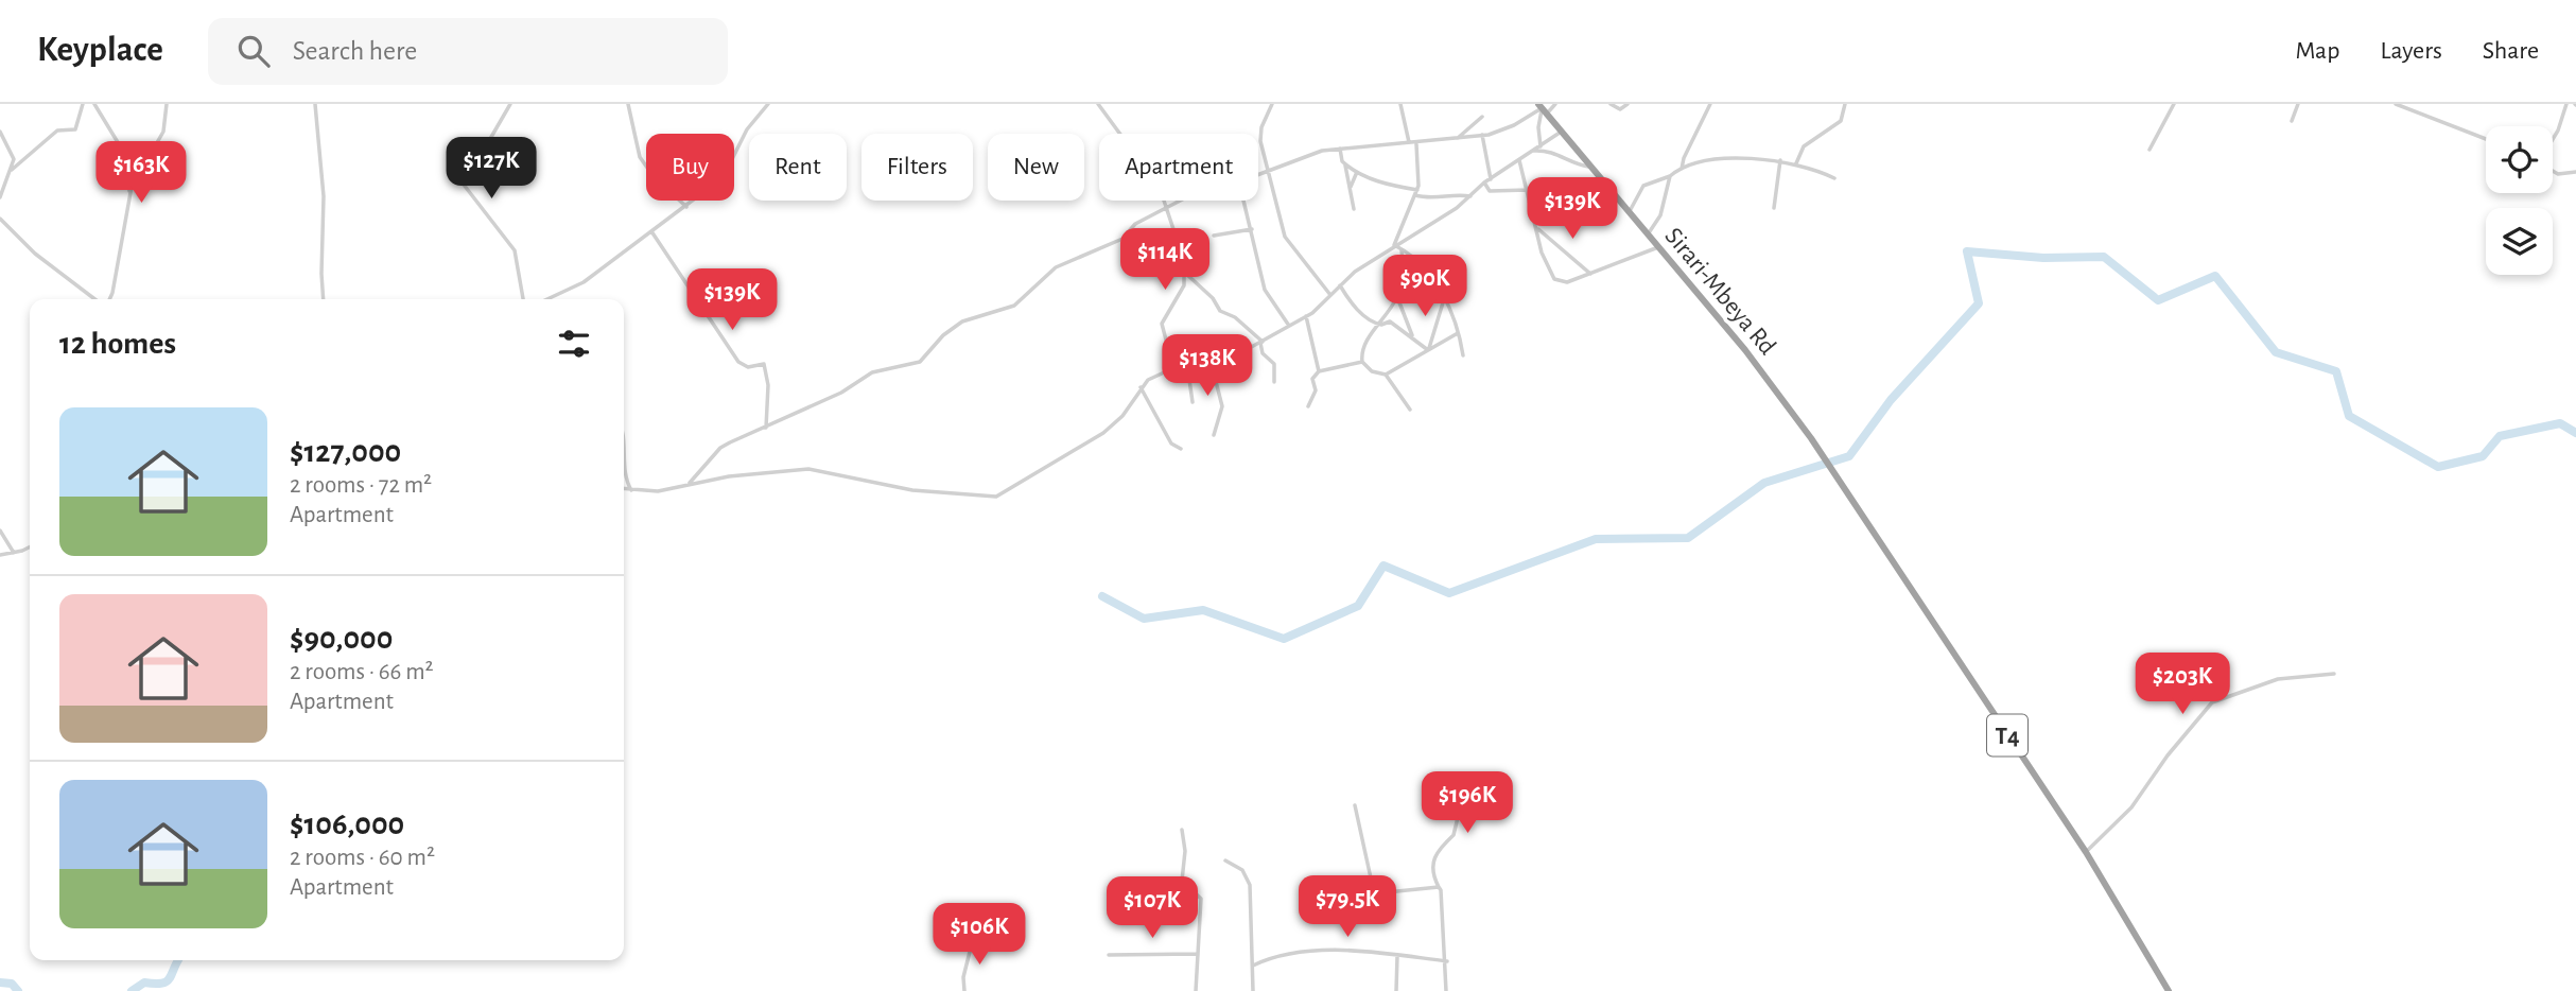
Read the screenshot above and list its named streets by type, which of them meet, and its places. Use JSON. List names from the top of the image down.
{
  "streets": {
    "highway": ["Sirari-Mbeya Rd", "T4"]
  },
  "crossings": [
    ["Sirari-Mbeya Rd", "T4"]
  ],
  "page": {
    "header": "Keyplace",
    "search": "Search here",
    "nav": ["Map", "Layers", "Share"],
    "chip": [
      "Buy",
      "Rent",
      "Filters",
      "New",
      "Apartment"
    ],
    "price": [
      "$127K",
      "$163K",
      "$139K",
      "$114K",
      "$90K",
      "$139K",
      "$138K",
      "$203K",
      "$196K",
      "$79.5K",
      "$107K",
      "$106K"
    ],
    "heading": "12 homes",
    "list": [
      {
        "name": "$127,000",
        "note": "2 rooms · 72 m² · Apartment"
      },
      {
        "name": "$90,000",
        "note": "2 rooms · 66 m² · Apartment"
      },
      {
        "name": "$106,000",
        "note": "2 rooms · 60 m² · Apartment"
      }
    ]
  }
}
